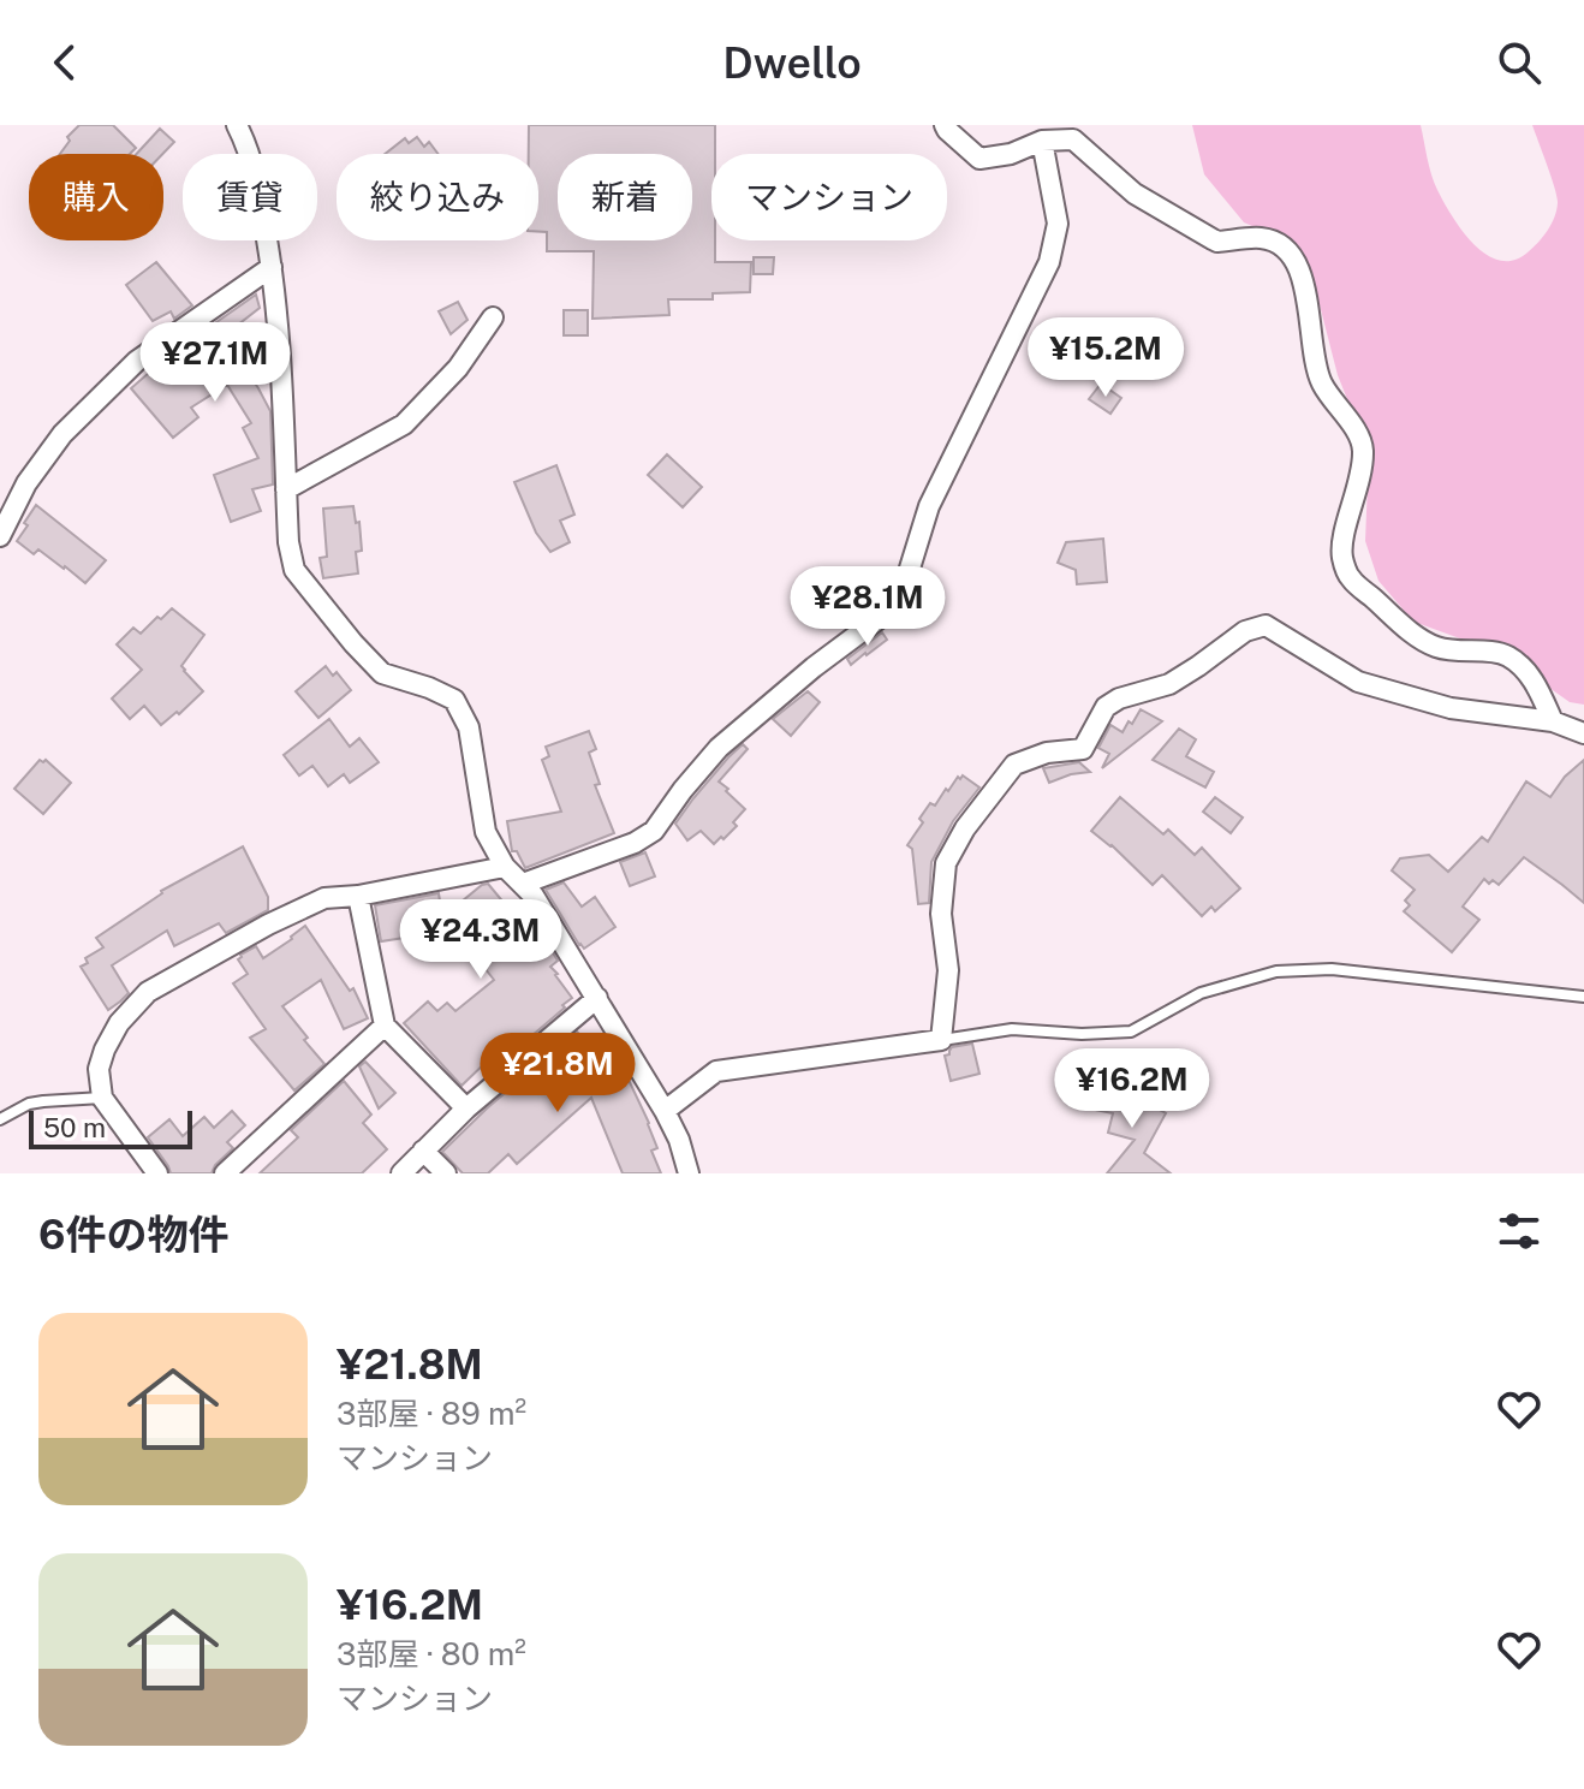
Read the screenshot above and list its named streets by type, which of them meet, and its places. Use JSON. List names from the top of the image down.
{
  "scale_bar": "50 m",
  "page": {
    "header": "Dwello",
    "chip": [
      "購入",
      "賃貸",
      "絞り込み",
      "新着",
      "マンション"
    ],
    "price": [
      "¥15.2M",
      "¥27.1M",
      "¥28.1M",
      "¥24.3M",
      "¥21.8M",
      "¥16.2M"
    ],
    "scale": "50 m",
    "heading": "6件の物件",
    "list": [
      {
        "name": "¥21.8M",
        "note": "3部屋 · 89 m² · マンション"
      },
      {
        "name": "¥16.2M",
        "note": "3部屋 · 80 m² · マンション"
      }
    ]
  }
}
